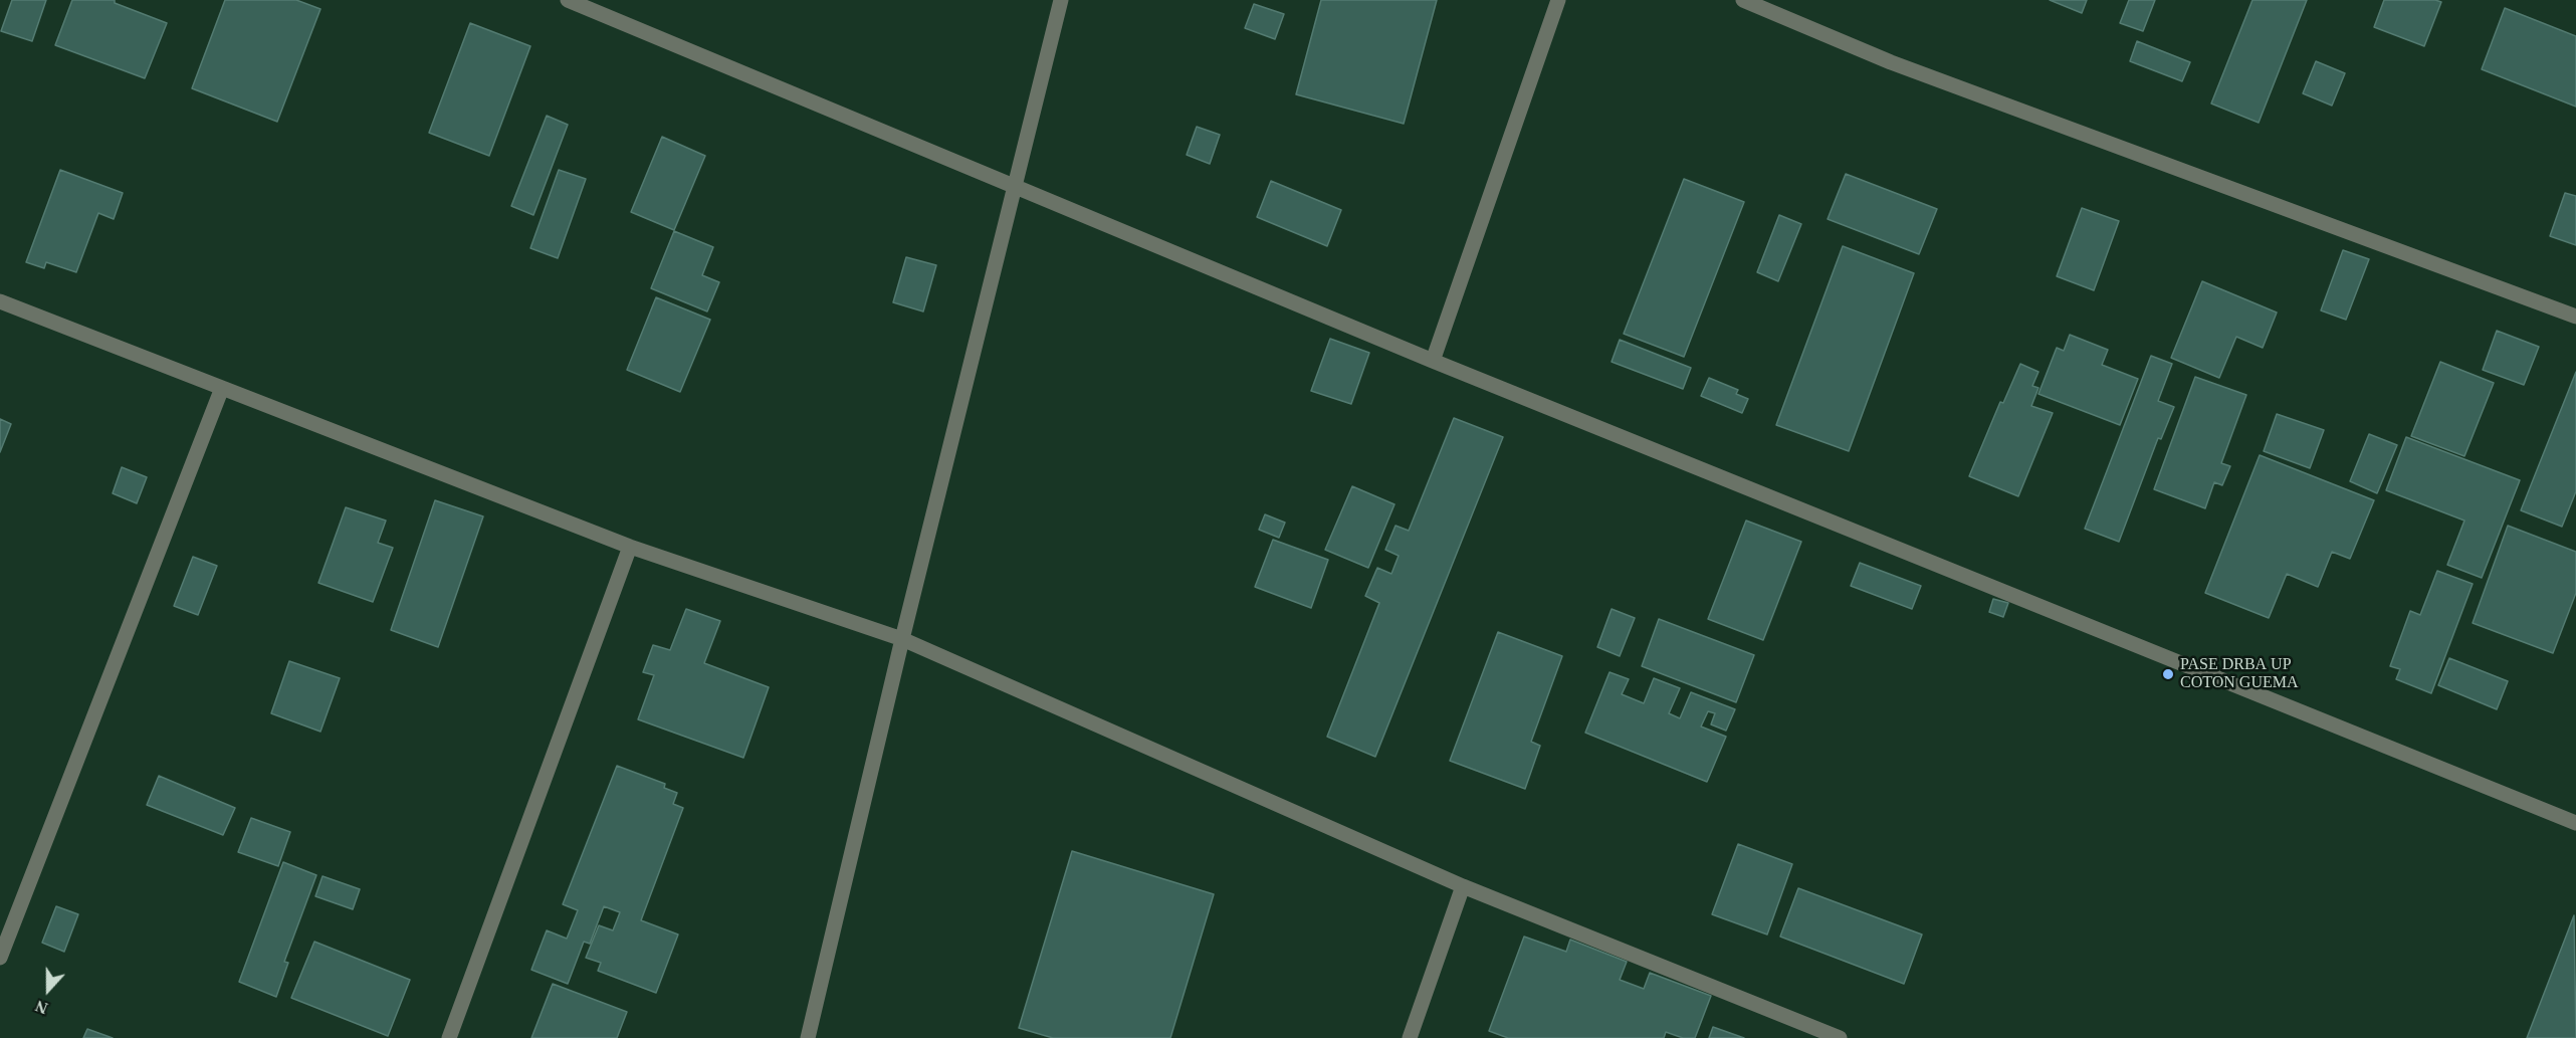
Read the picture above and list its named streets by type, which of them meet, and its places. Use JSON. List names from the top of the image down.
{
  "places": ["PASE DRBA UP COTON GUEMA"],
  "north": "bottom"
}
